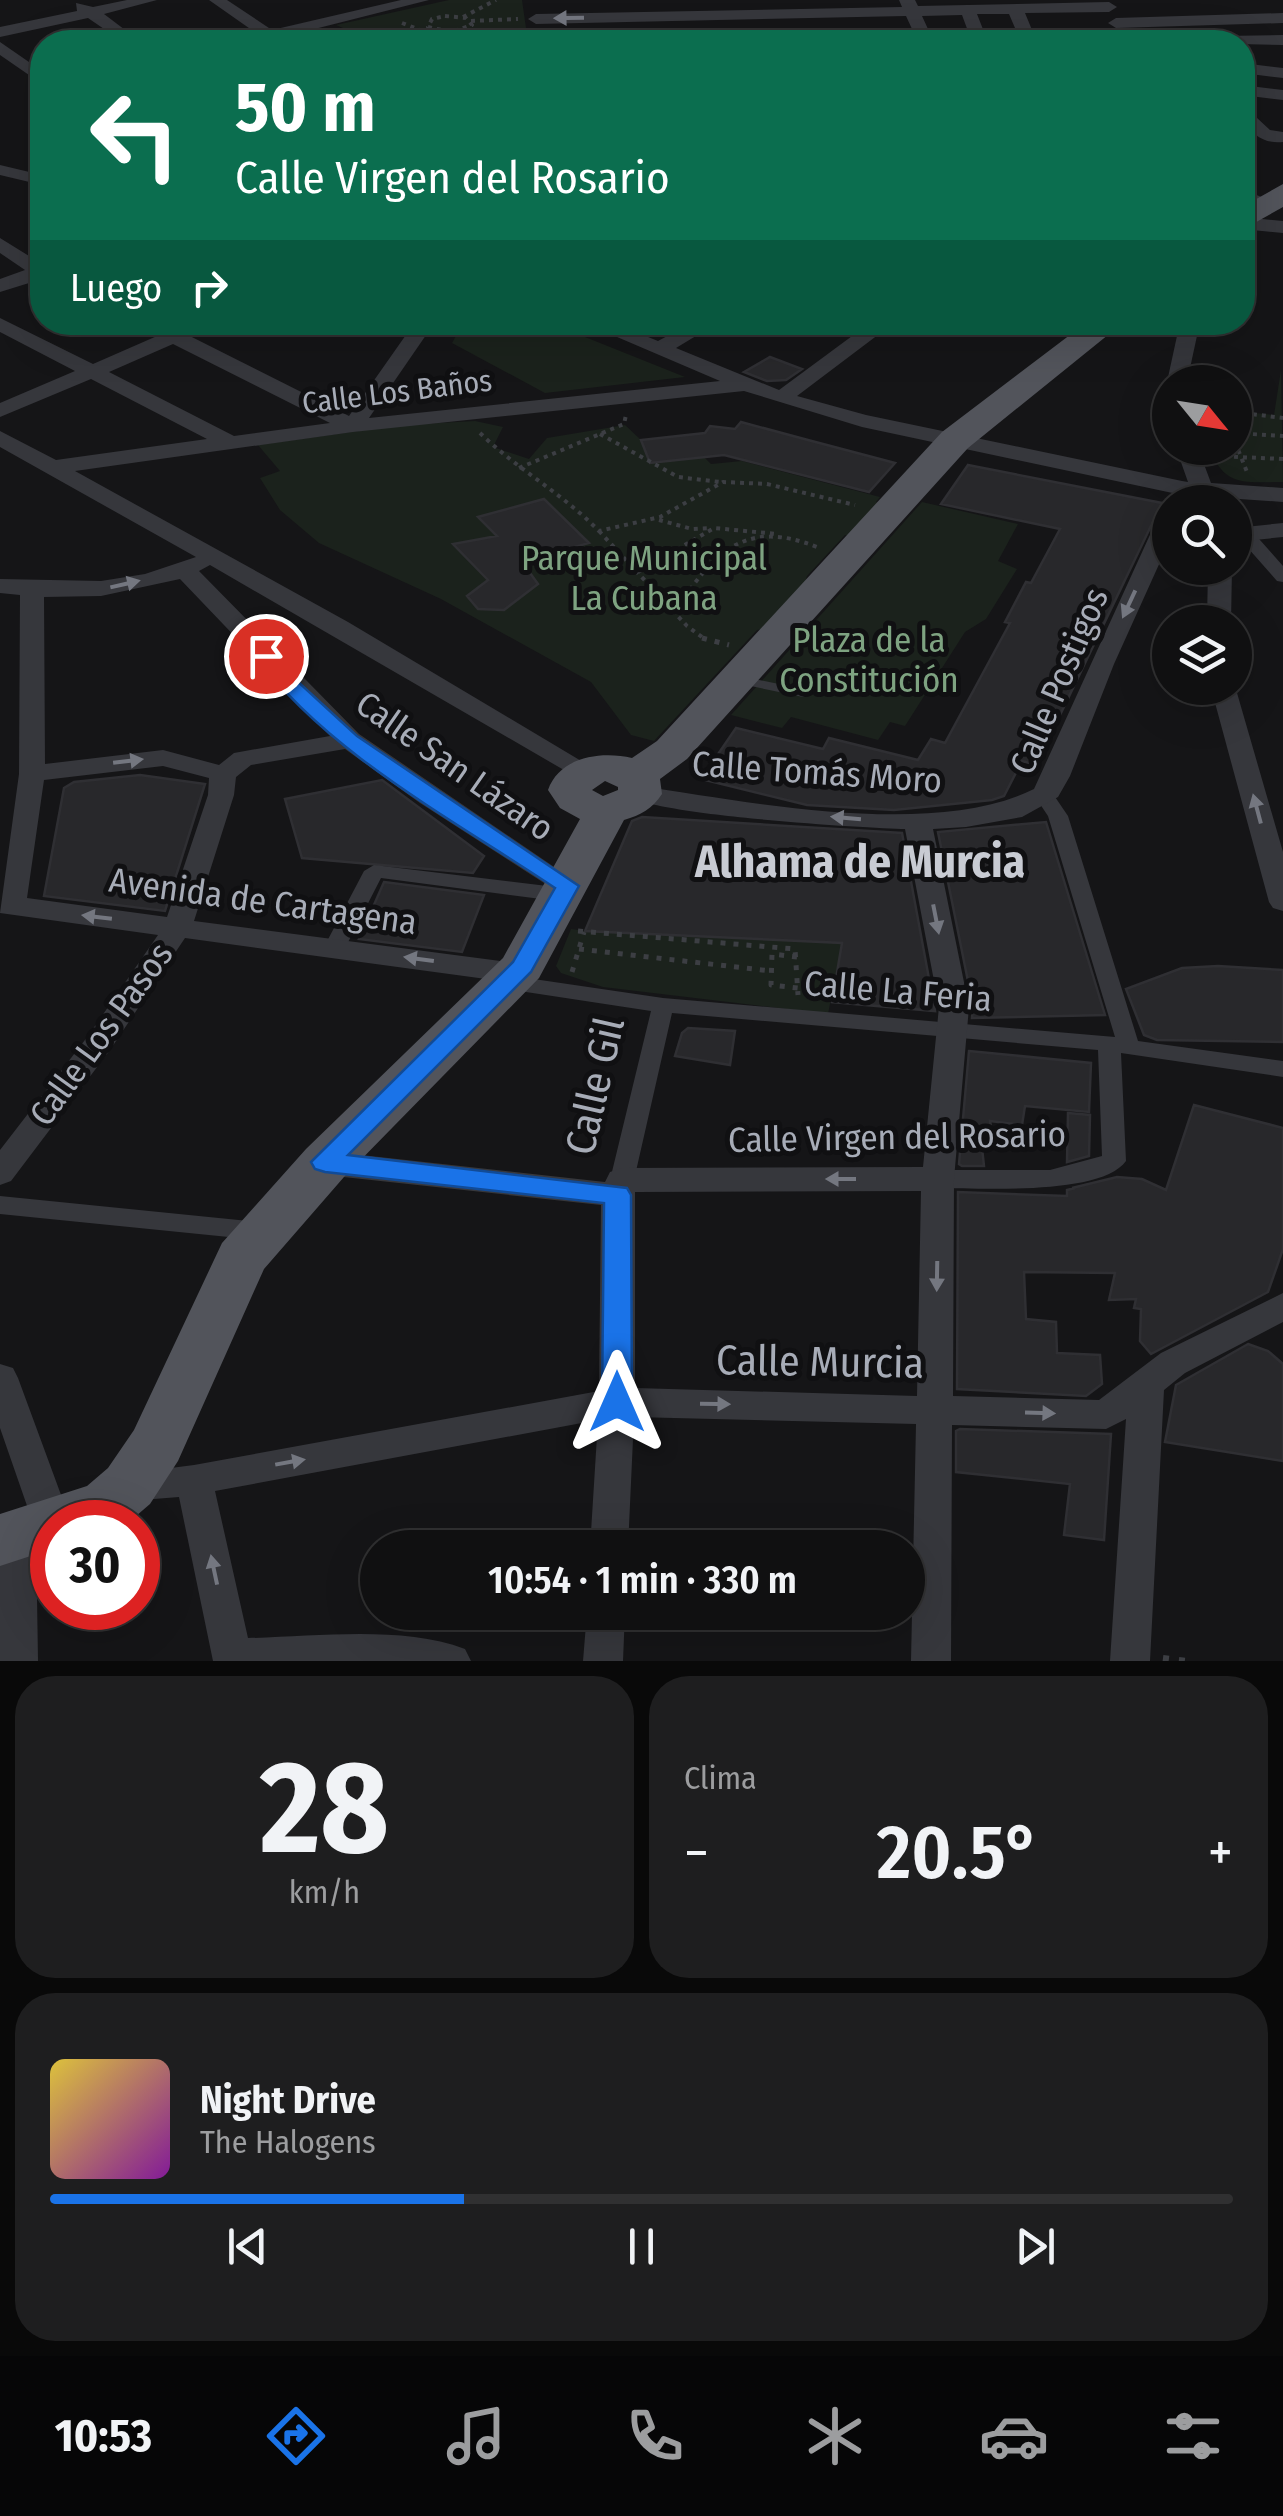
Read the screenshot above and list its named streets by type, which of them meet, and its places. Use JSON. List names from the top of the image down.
{
  "streets": {
    "street": [
      "Calle Los Baños",
      "Calle Postigos",
      "Calle San Lázaro",
      "Calle Tomás Moro",
      "Avenida de Cartagena",
      "Calle La Feria",
      "Calle Los Pasos",
      "Calle Gil",
      "Calle Virgen del Rosario",
      "Calle Murcia"
    ]
  },
  "crossings": [
    ["Calle Postigos", "Calle Tomás Moro"],
    ["Calle Postigos", "Calle La Feria"],
    ["Calle Postigos", "Calle Virgen del Rosario"],
    ["Avenida de Cartagena", "Calle La Feria"],
    ["Avenida de Cartagena", "Calle Los Pasos"],
    ["Calle La Feria", "Calle Gil"],
    ["Calle La Feria", "Calle Virgen del Rosario"],
    ["Calle Gil", "Calle Virgen del Rosario"],
    ["Calle Gil", "Calle Murcia"]
  ],
  "one_way": [
    "Calle Postigos",
    "Calle Tomás Moro",
    "Calle Virgen del Rosario",
    "Calle Murcia"
  ],
  "districts": ["Alhama de Murcia"],
  "parks": ["Parque Municipal La Cubana", "Plaza de la Constitución"],
  "north": "bottom right",
  "page": {
    "turn": ["50 m", "Calle Virgen del Rosario"],
    "then": "Luego",
    "limit": "30",
    "trip": "10:54 · 1 min · 330 m",
    "tile": [
      ["28", "km/h"],
      "Clima"
    ],
    "heat": ["−", "20.5°", "+"],
    "song": ["Night Drive", "The Halogens"],
    "tabs": "10:53"
  }
}
